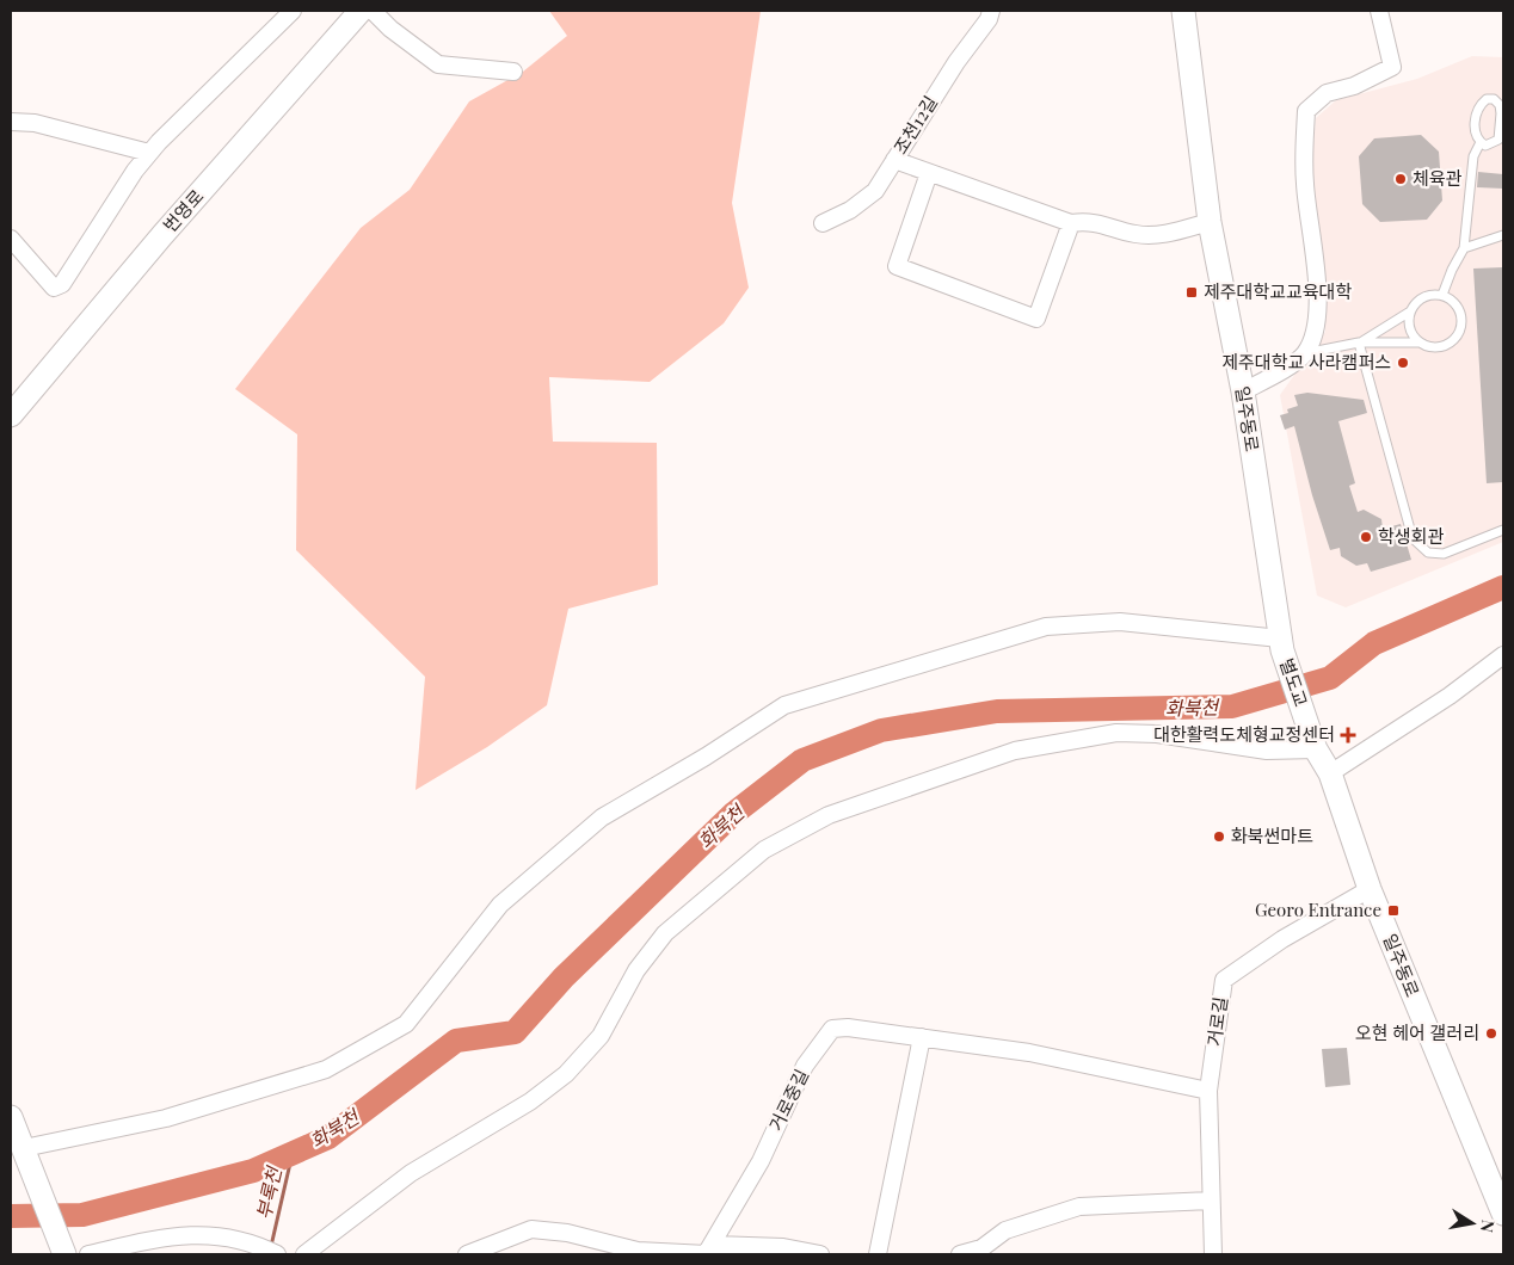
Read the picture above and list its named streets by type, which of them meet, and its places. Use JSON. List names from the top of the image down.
{
  "streets": {
    "main road": ["번영로", "일주동로", "별도교"],
    "street": ["조천12길", "거로길", "거로중길"]
  },
  "crossings": [
    ["일주동로", "별도교"],
    ["일주동로", "거로길"],
    ["거로길", "거로중길"]
  ],
  "water": ["화북천", "부록천"],
  "places": {
    "other": [
      "체육관",
      "제주대학교 사라캠퍼스",
      "학생회관",
      "화북썬마트",
      "오현 헤어 갤러리"
    ],
    "transit": ["제주대학교교육대학", "Georo Entrance"],
    "health": ["대한활력도체형교정센터"]
  },
  "north": "right"
}
